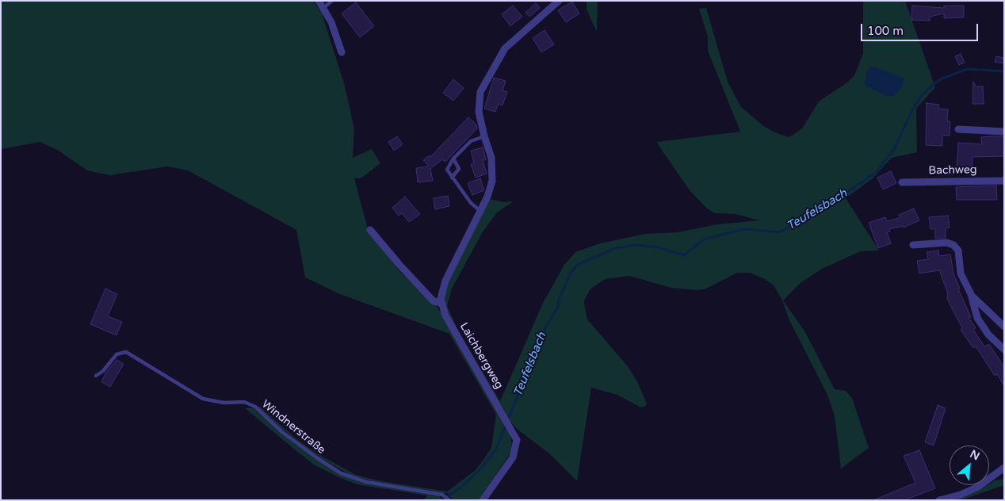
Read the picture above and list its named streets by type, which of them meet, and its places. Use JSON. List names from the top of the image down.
{
  "streets": {
    "street": ["Bachweg", "Laichbergweg"],
    "lane": ["Windnerstraße"]
  },
  "water": ["Teufelsbach"],
  "scale_bar": "100 m",
  "north": "top right"
}
